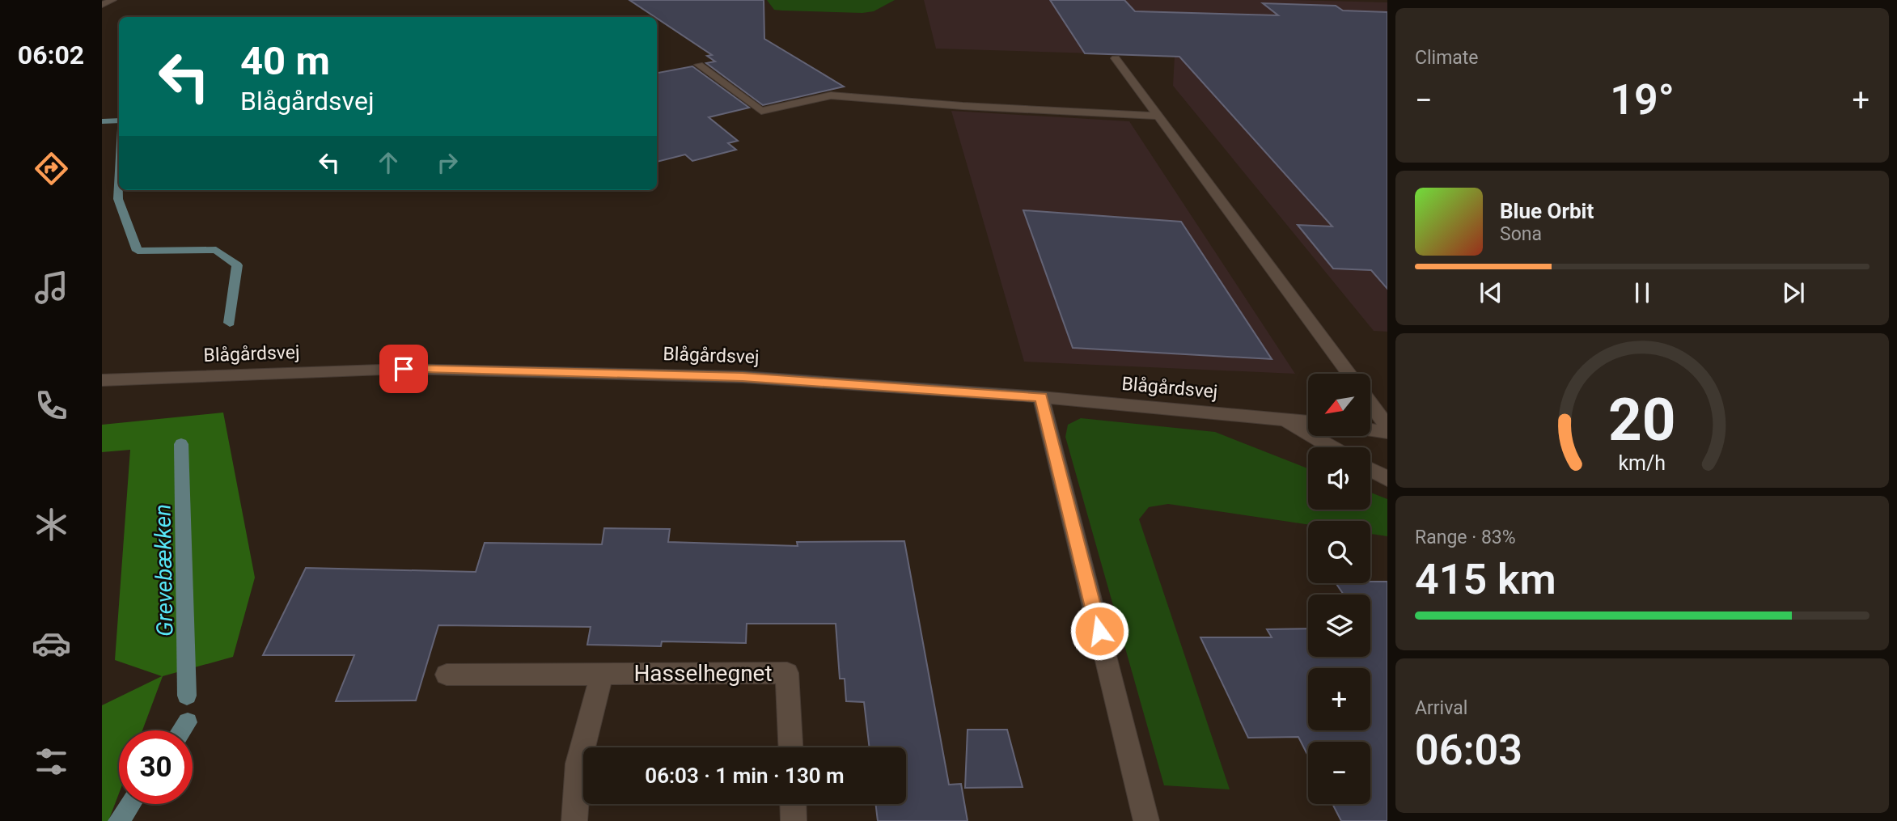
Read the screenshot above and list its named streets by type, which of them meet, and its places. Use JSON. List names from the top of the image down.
{
  "streets": {
    "street": ["Blågårdsvej", "Hasselhegnet"]
  },
  "water": ["Grevebækken"],
  "north": "bottom left",
  "page": {
    "tabs": "06:02",
    "tile": [
      "Climate",
      ["Range · 83%", "415 km"],
      ["Arrival", "06:03"]
    ],
    "turn": ["40 m", "Blågårdsvej"],
    "heat": ["−", "19°", "+"],
    "song": ["Blue Orbit", "Sona"],
    "map_buttons": ["+", "−"],
    "limit": "30",
    "trip": "06:03 · 1 min · 130 m",
    "gauge": ["20", "km/h"]
  }
}
